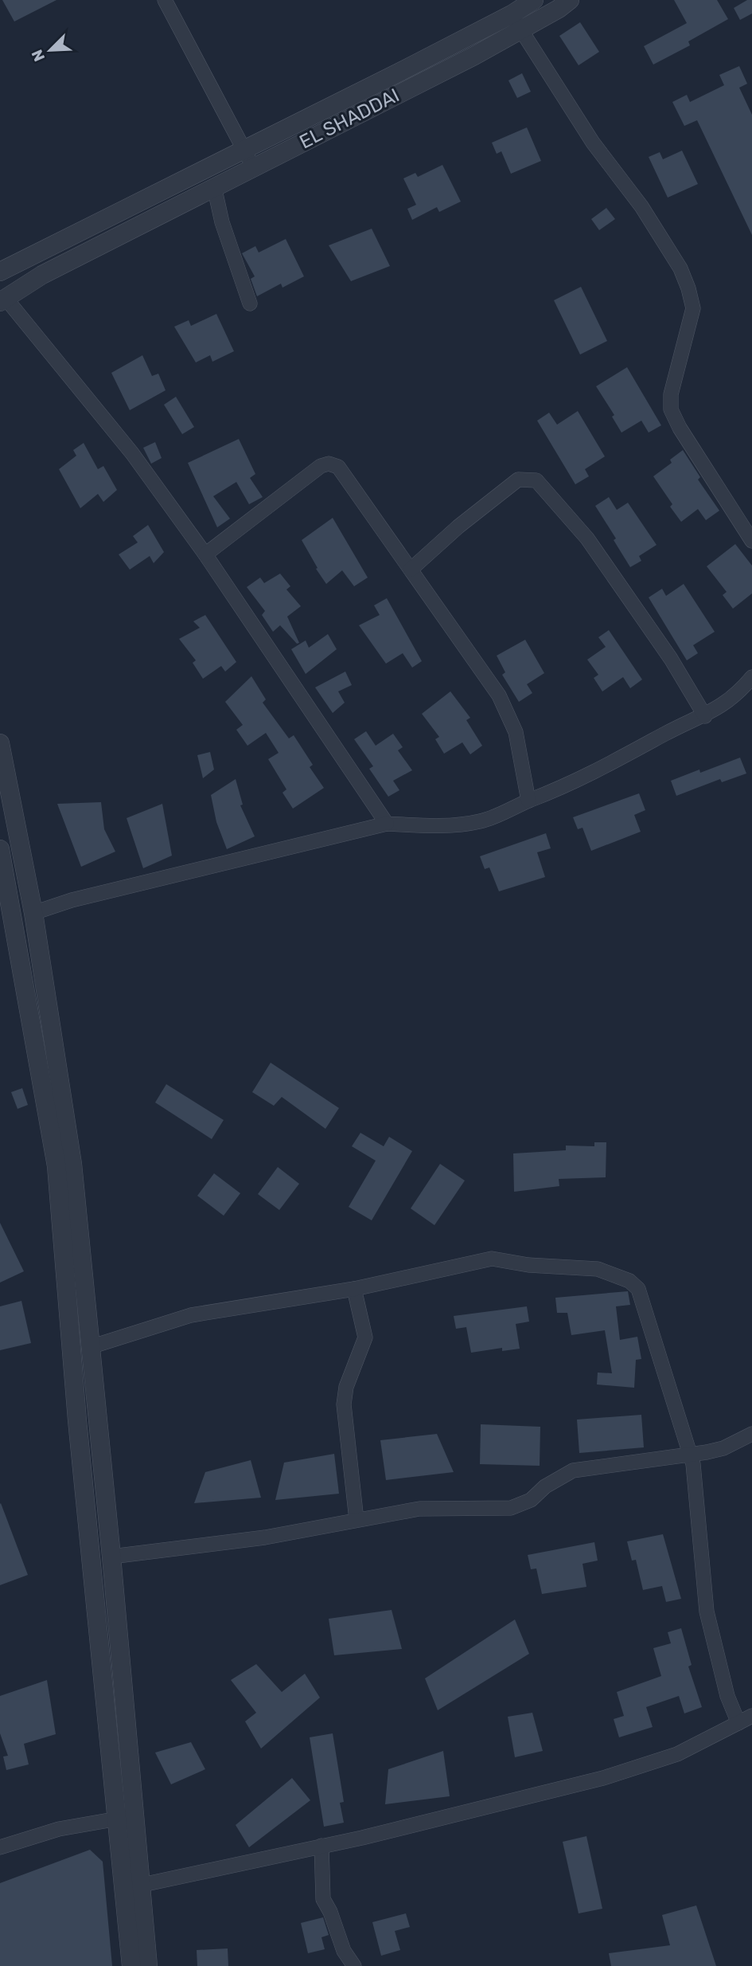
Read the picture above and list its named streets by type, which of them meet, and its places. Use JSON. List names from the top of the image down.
{
  "streets": {
    "street": ["EL SHADDAI"]
  },
  "north": "bottom left"
}
